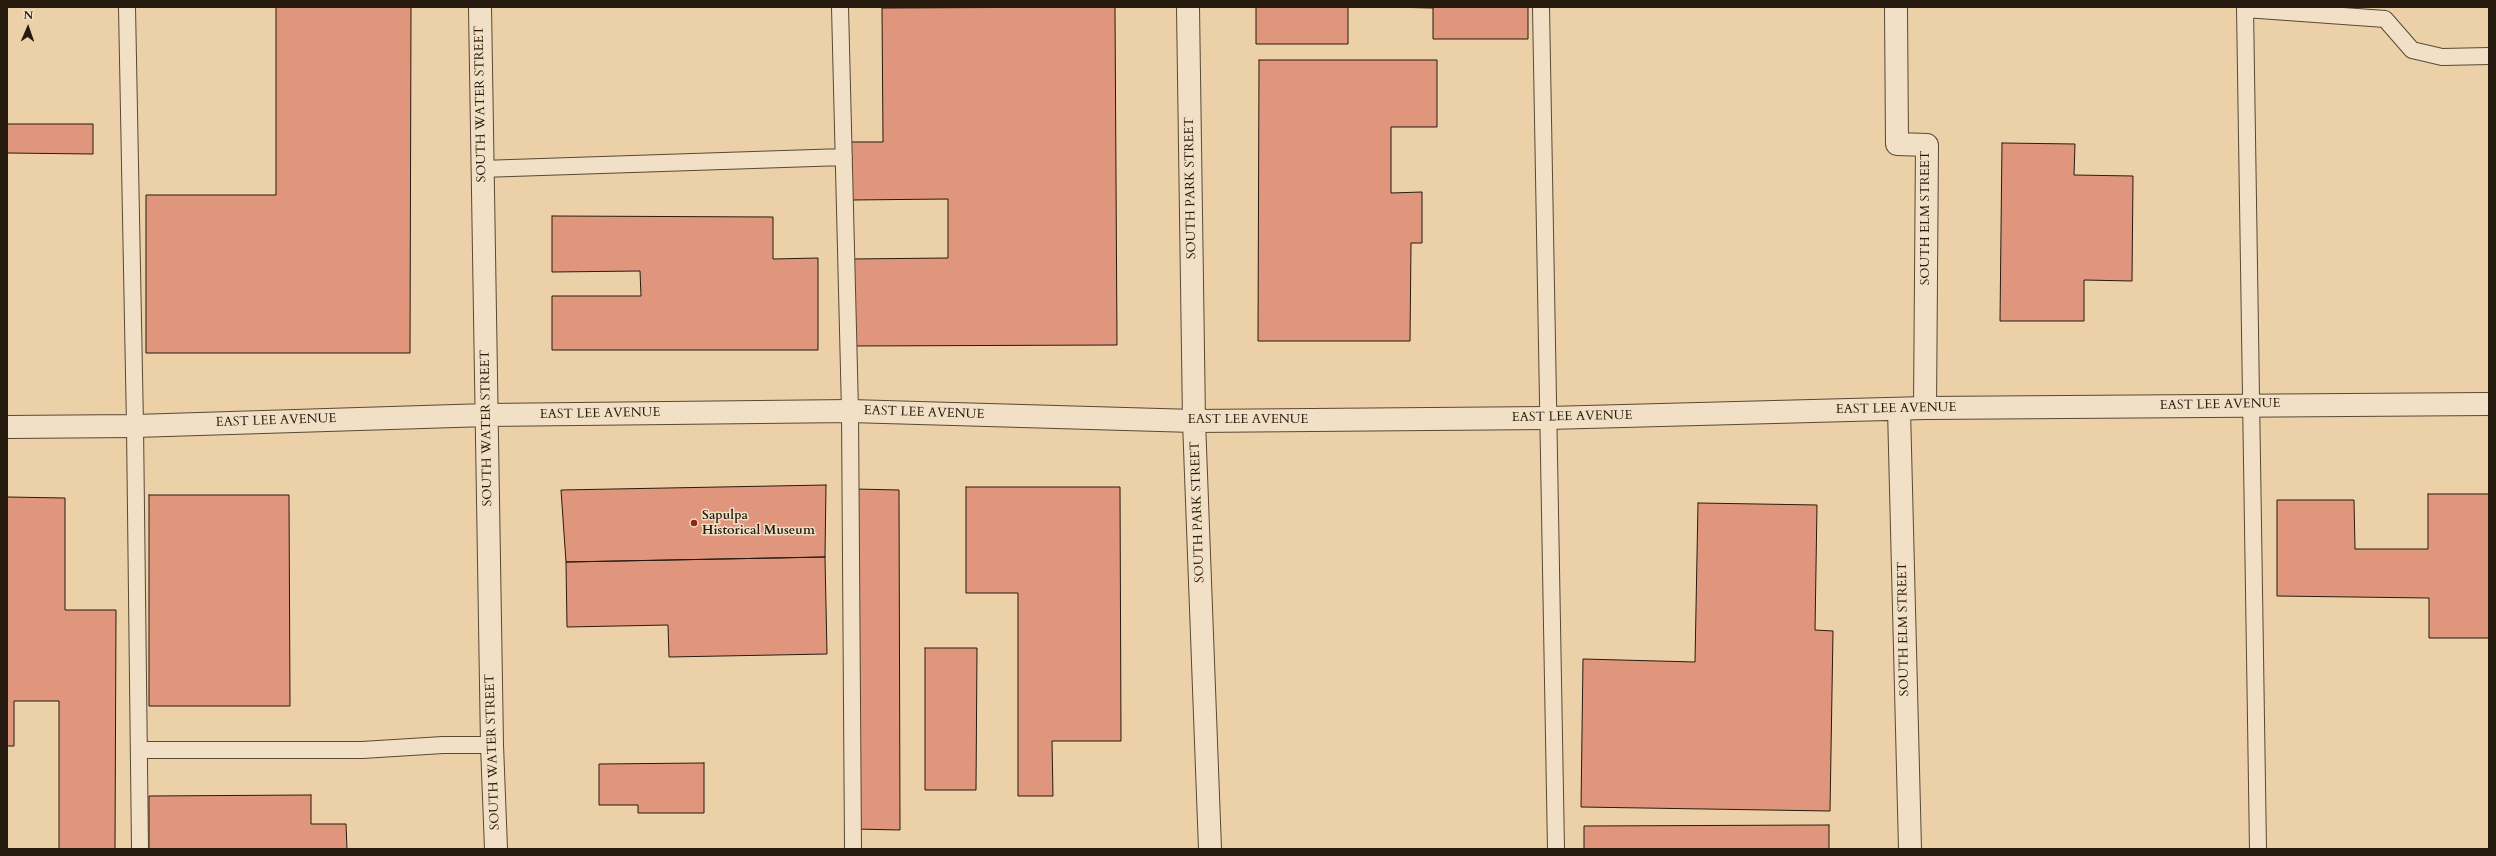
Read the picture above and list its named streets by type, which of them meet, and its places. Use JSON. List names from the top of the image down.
{
  "streets": {
    "street": [
      "SOUTH WATER STREET",
      "SOUTH PARK STREET",
      "SOUTH ELM STREET",
      "EAST LEE AVENUE"
    ]
  },
  "crossings": [
    ["SOUTH WATER STREET", "EAST LEE AVENUE"],
    ["SOUTH PARK STREET", "EAST LEE AVENUE"],
    ["SOUTH ELM STREET", "EAST LEE AVENUE"]
  ],
  "places": ["Sapulpa Historical Museum"],
  "north": "top"
}
